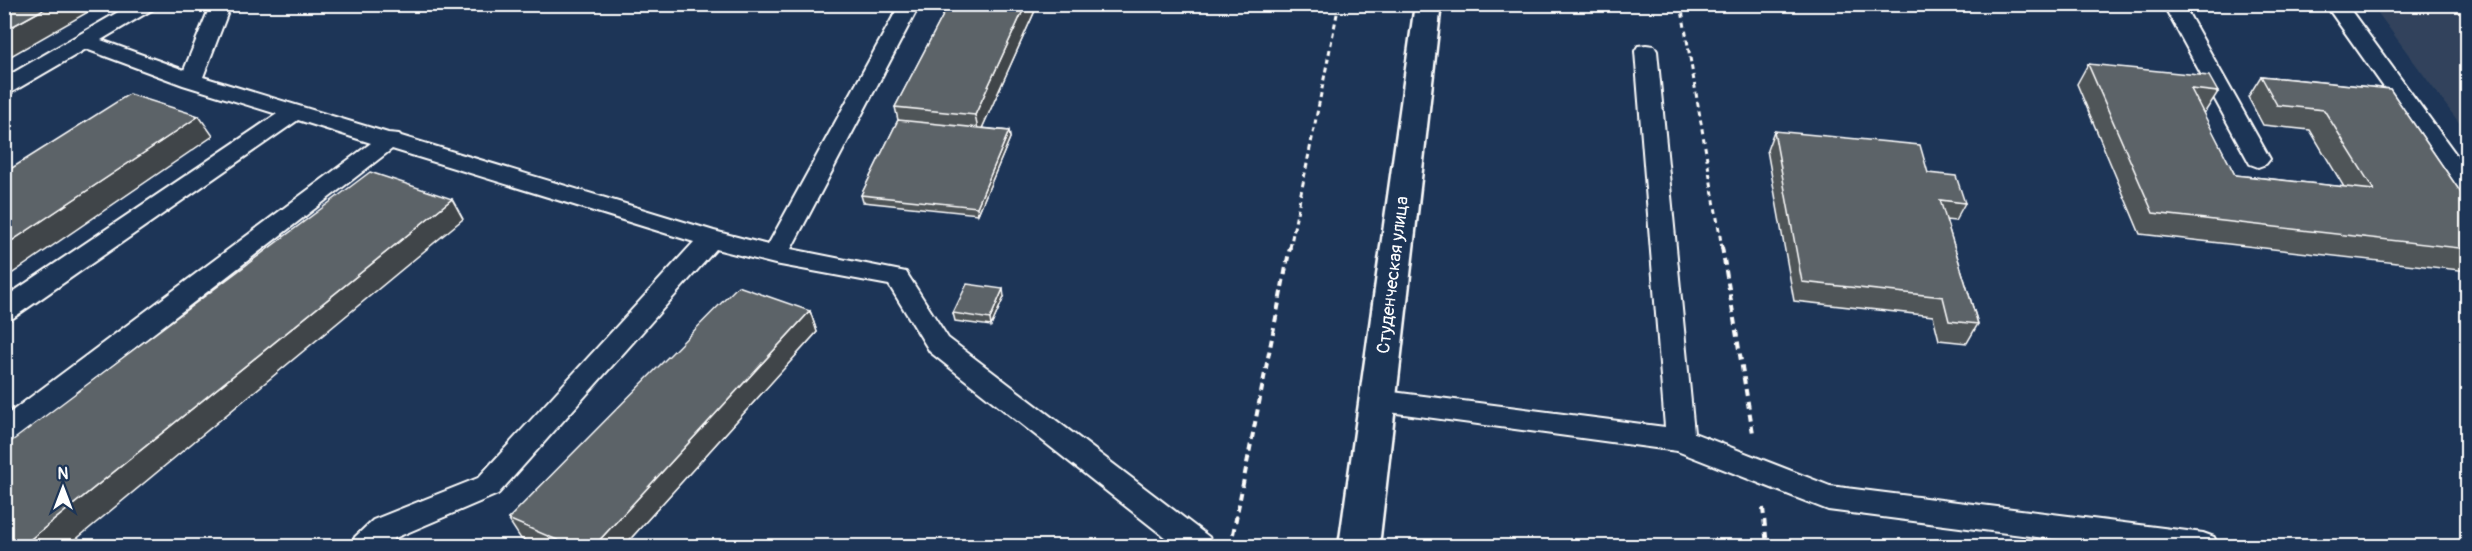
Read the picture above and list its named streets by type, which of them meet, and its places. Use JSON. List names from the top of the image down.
{
  "streets": {
    "street": ["Студенческая улица"]
  },
  "north": "top"
}
